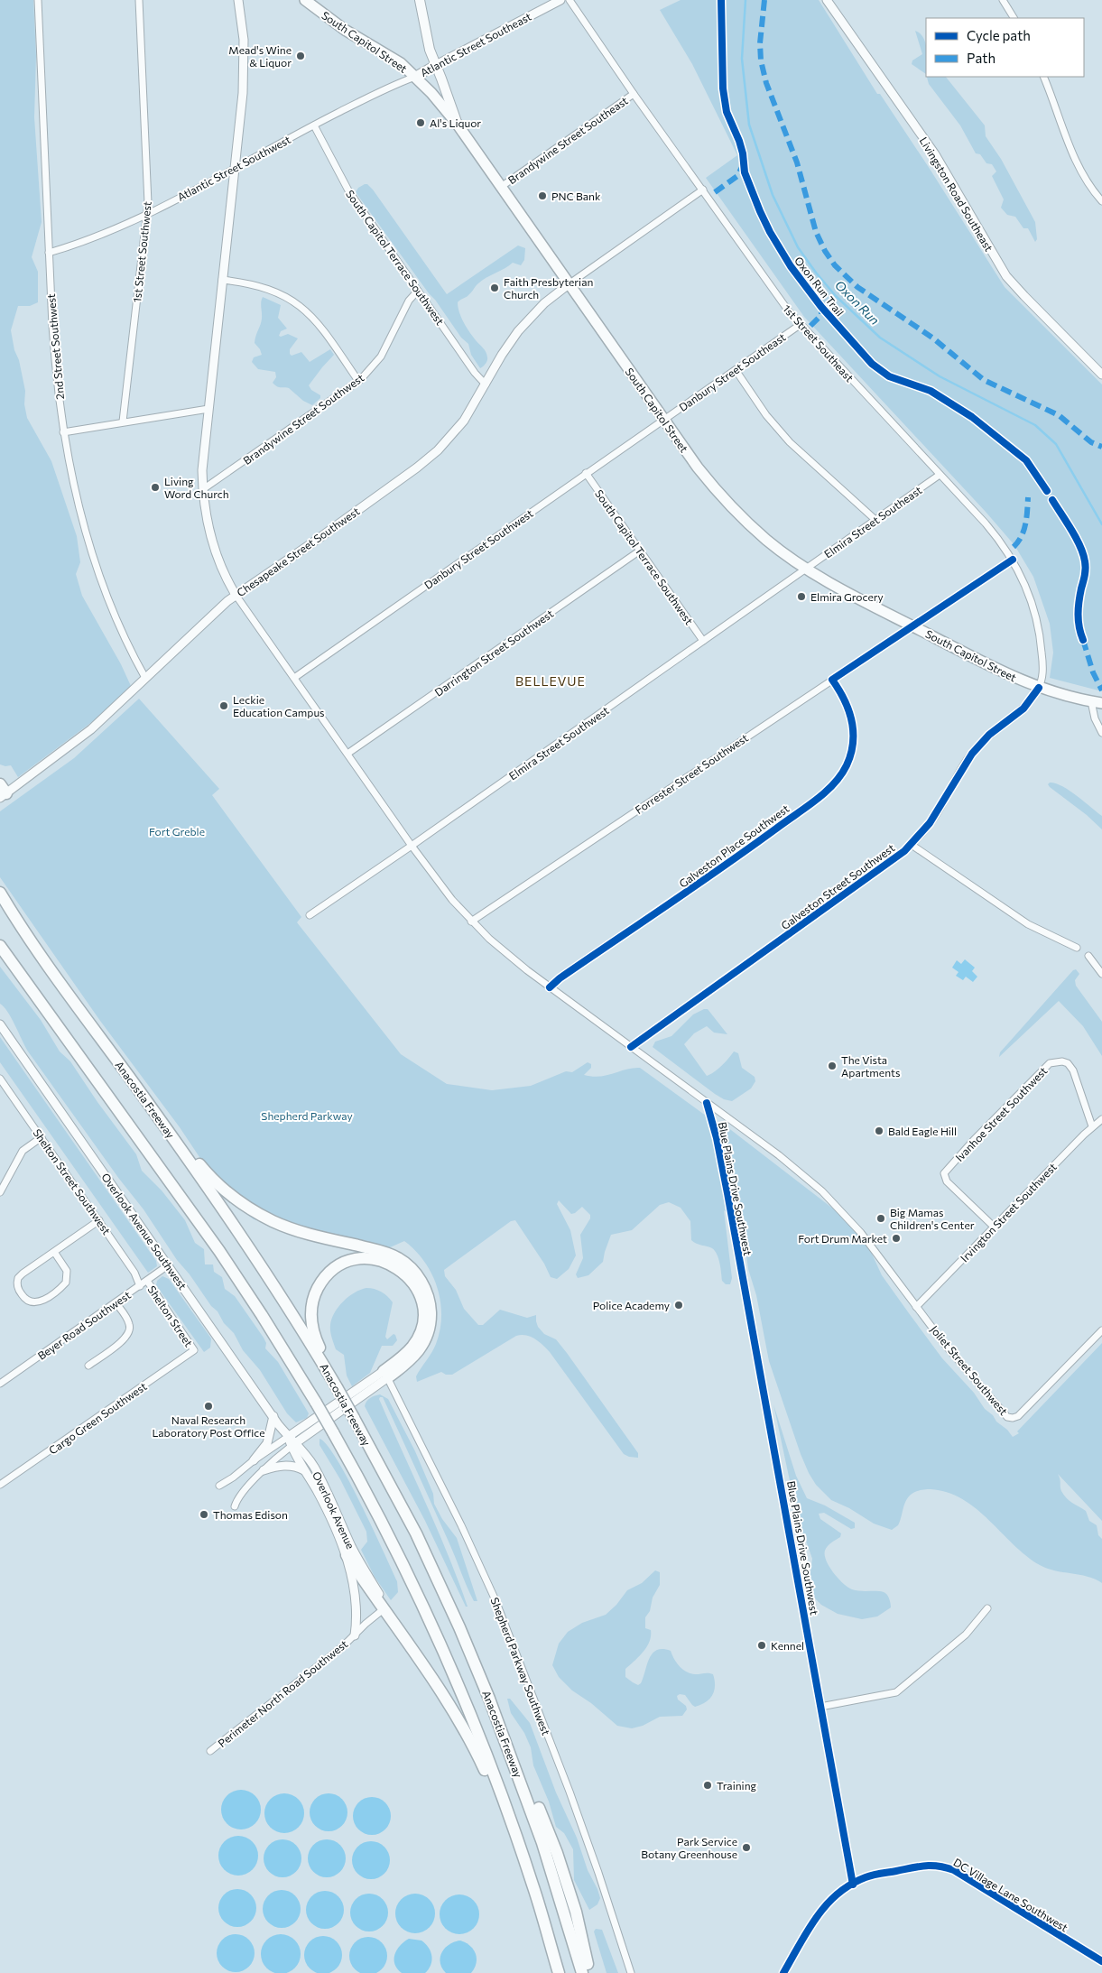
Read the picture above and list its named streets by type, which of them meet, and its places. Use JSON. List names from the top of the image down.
{
  "streets": {
    "highway": ["Anacostia Freeway"],
    "main road": ["South Capitol Street", "Atlantic Street Southeast"],
    "street": [
      "Brandywine Street Southeast",
      "Atlantic Street Southwest",
      "Livingston Road Southeast",
      "1st Street Southwest",
      "South Capitol Terrace Southwest",
      "1st Street Southeast",
      "2nd Street Southwest",
      "Danbury Street Southeast",
      "Brandywine Street Southwest",
      "Elmira Street Southeast",
      "Danbury Street Southwest",
      "Chesapeake Street Southwest",
      "Darrington Street Southwest",
      "Elmira Street Southwest",
      "Forrester Street Southwest",
      "Galveston Place Southwest",
      "Galveston Street Southwest",
      "Ivanhoe Street Southwest",
      "Shelton Street Southwest",
      "Blue Plains Drive Southwest",
      "Irvington Street Southwest",
      "Overlook Avenue Southwest",
      "Shelton Street",
      "Beyer Road Southwest",
      "Joliet Street Southwest",
      "Cargo Green Southwest",
      "Overlook Avenue",
      "Shepherd Parkway Southwest",
      "Perimeter North Road Southwest",
      "DC Village Lane Southwest"
    ],
    "cycle path": ["Oxon Run Trail"]
  },
  "crossings": [
    ["South Capitol Street", "Atlantic Street Southeast"],
    ["South Capitol Street", "Brandywine Street Southeast"],
    ["South Capitol Street", "Atlantic Street Southwest"],
    ["South Capitol Street", "1st Street Southeast"],
    ["South Capitol Street", "Danbury Street Southeast"],
    ["South Capitol Street", "Elmira Street Southeast"],
    ["South Capitol Street", "Danbury Street Southwest"],
    ["South Capitol Street", "Chesapeake Street Southwest"],
    ["South Capitol Street", "Elmira Street Southwest"],
    ["South Capitol Street", "Forrester Street Southwest"],
    ["South Capitol Street", "Galveston Street Southwest"],
    ["Atlantic Street Southeast", "Atlantic Street Southwest"],
    ["Brandywine Street Southeast", "1st Street Southeast"],
    ["Atlantic Street Southwest", "1st Street Southwest"],
    ["Atlantic Street Southwest", "South Capitol Terrace Southwest"],
    ["Atlantic Street Southwest", "2nd Street Southwest"],
    ["South Capitol Terrace Southwest", "Brandywine Street Southwest"],
    ["South Capitol Terrace Southwest", "Danbury Street Southwest"],
    ["South Capitol Terrace Southwest", "Chesapeake Street Southwest"],
    ["South Capitol Terrace Southwest", "Darrington Street Southwest"],
    ["South Capitol Terrace Southwest", "Elmira Street Southwest"],
    ["1st Street Southeast", "Danbury Street Southeast"],
    ["1st Street Southeast", "Elmira Street Southeast"],
    ["1st Street Southeast", "Forrester Street Southwest"],
    ["1st Street Southeast", "Galveston Street Southwest"],
    ["2nd Street Southwest", "Chesapeake Street Southwest"],
    ["Danbury Street Southeast", "Danbury Street Southwest"],
    ["Elmira Street Southeast", "Elmira Street Southwest"],
    ["Forrester Street Southwest", "Galveston Place Southwest"],
    ["Ivanhoe Street Southwest", "Irvington Street Southwest"],
    ["Shelton Street Southwest", "Beyer Road Southwest"],
    ["Blue Plains Drive Southwest", "DC Village Lane Southwest"],
    ["Irvington Street Southwest", "Joliet Street Southwest"],
    ["Overlook Avenue Southwest", "Beyer Road Southwest"],
    ["Overlook Avenue Southwest", "Overlook Avenue"],
    ["Shelton Street", "Beyer Road Southwest"],
    ["Shelton Street", "Cargo Green Southwest"],
    ["Overlook Avenue", "Perimeter North Road Southwest"]
  ],
  "districts": ["BELLEVUE"],
  "water": ["Oxon Run"],
  "parks": ["Fort Greble", "Shepherd Parkway"],
  "places": [
    "Mead's Wine & Liquor",
    "Al's Liquor",
    "PNC Bank",
    "Faith Presbyterian Church",
    "Living Word Church",
    "Elmira Grocery",
    "Leckie Education Campus",
    "The Vista Apartments",
    "Bald Eagle Hill",
    "Big Mamas Children's Center",
    "Fort Drum Market",
    "Police Academy",
    "Naval Research Laboratory Post Office",
    "Thomas Edison",
    "Kennel",
    "Training",
    "Park Service Botany Greenhouse"
  ],
  "legend": ["Cycle path", "Path"]
}
